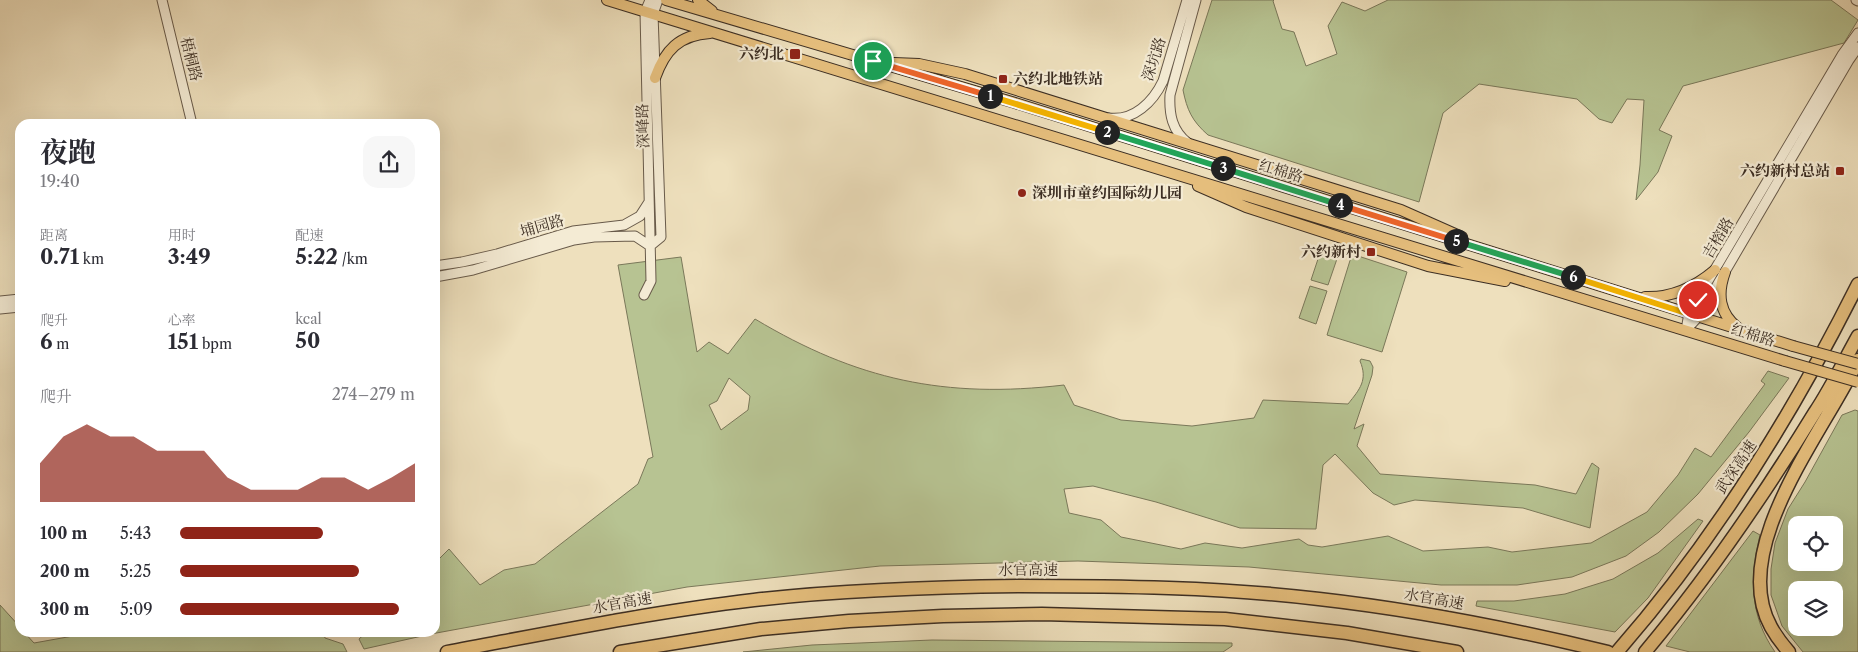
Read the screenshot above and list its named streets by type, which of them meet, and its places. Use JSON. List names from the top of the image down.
{
  "streets": {
    "highway": ["武深高速", "水官高速"],
    "main road": ["红棉路"],
    "street": [
      "梧桐路",
      "深坑路",
      "深峰路",
      "埔园路",
      "吉榕路"
    ]
  },
  "crossings": [
    ["深峰路", "红棉路"],
    ["深峰路", "埔园路"],
    ["红棉路", "吉榕路"]
  ],
  "places": {
    "transit": [
      "六约北",
      "六约北地铁站",
      "六约新村总站",
      "六约新村"
    ],
    "other": ["深圳市童约国际幼儿园"]
  },
  "page": {
    "pins": [
      "1",
      "2",
      "3",
      "4",
      "5",
      "6"
    ],
    "heading": ["夜跑", "19:40"],
    "stats": [
      ["距离", "0.71 km"],
      ["用时", "3:49"],
      ["配速", "5:22 /km"],
      ["爬升", "6 m"],
      ["心率", "151 bpm"],
      ["kcal", "50"]
    ],
    "chart": ["爬升", "274–279 m"],
    "list": [
      {
        "name": "100 m",
        "note": "5:43"
      },
      {
        "name": "200 m",
        "note": "5:25"
      },
      {
        "name": "300 m",
        "note": "5:09"
      }
    ]
  }
}
